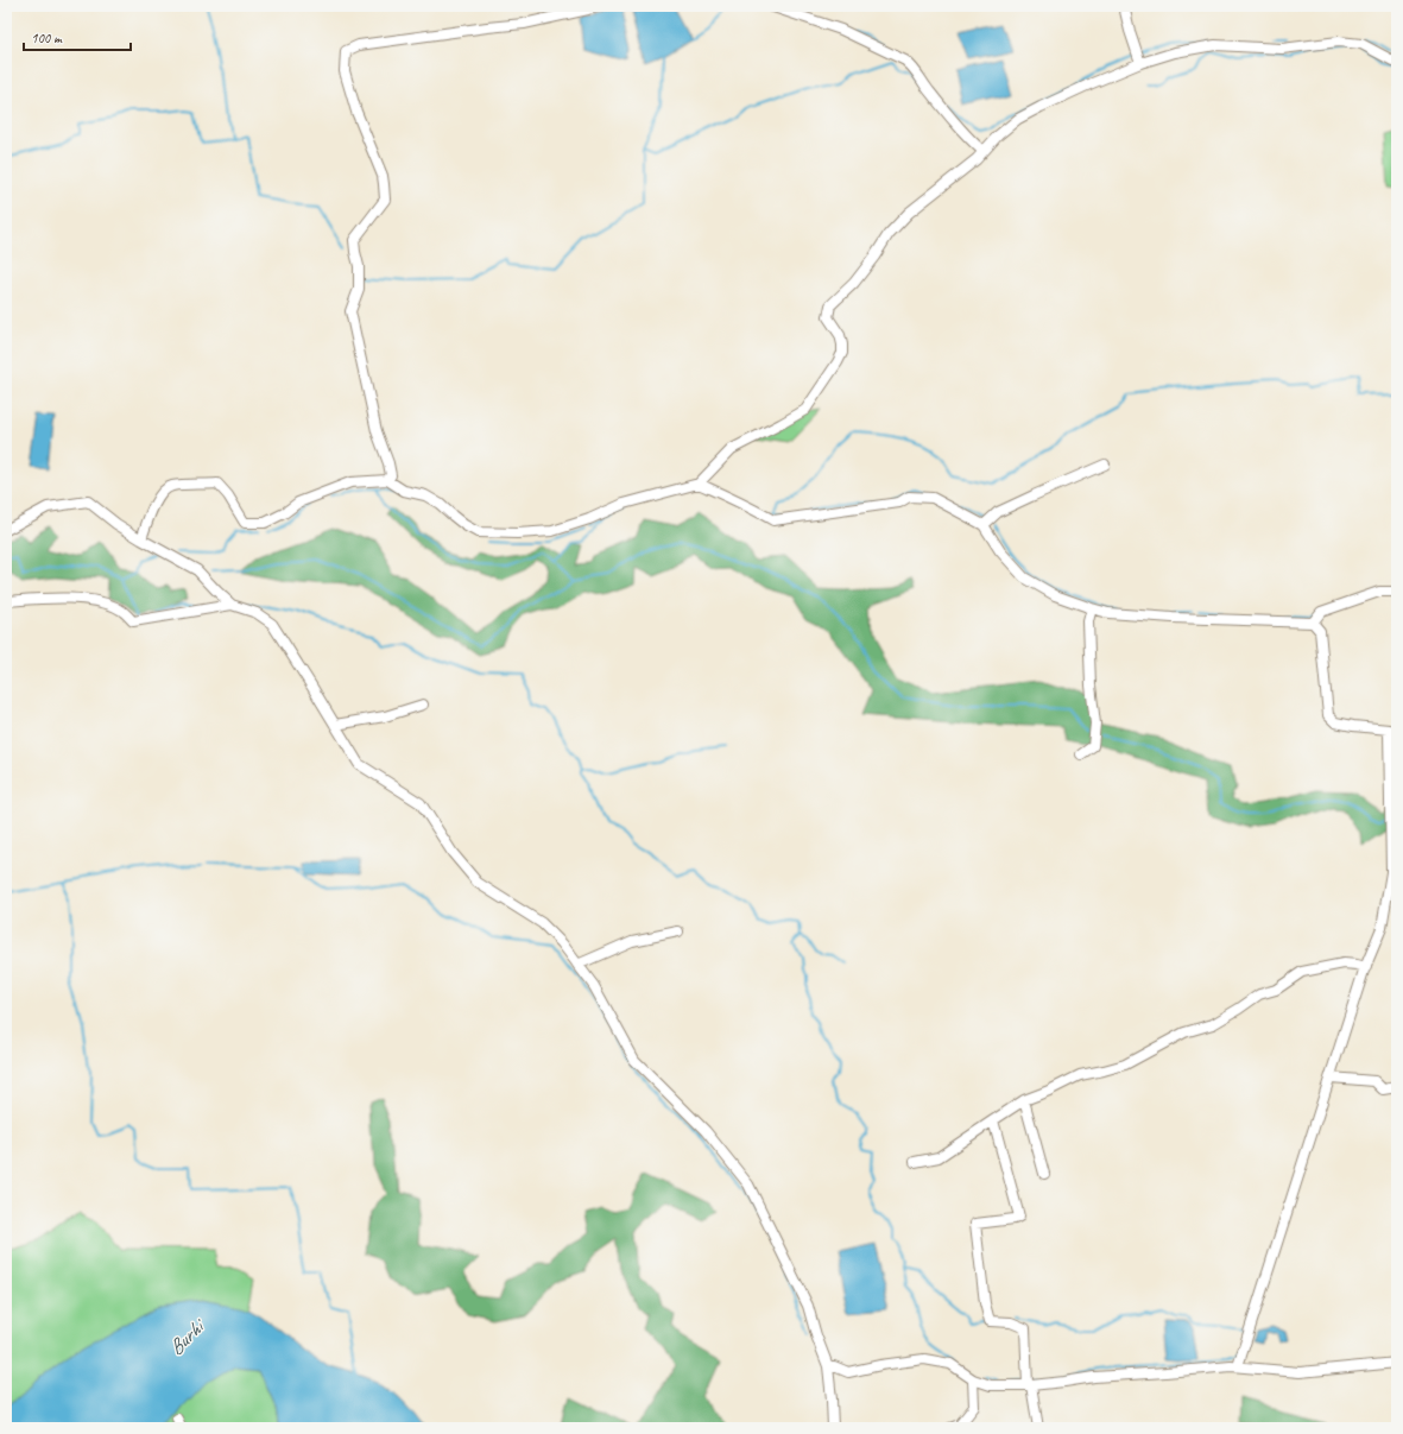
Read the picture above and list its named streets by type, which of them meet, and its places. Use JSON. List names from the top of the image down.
{
  "water": ["Burhi"],
  "scale_bar": "100 m"
}
